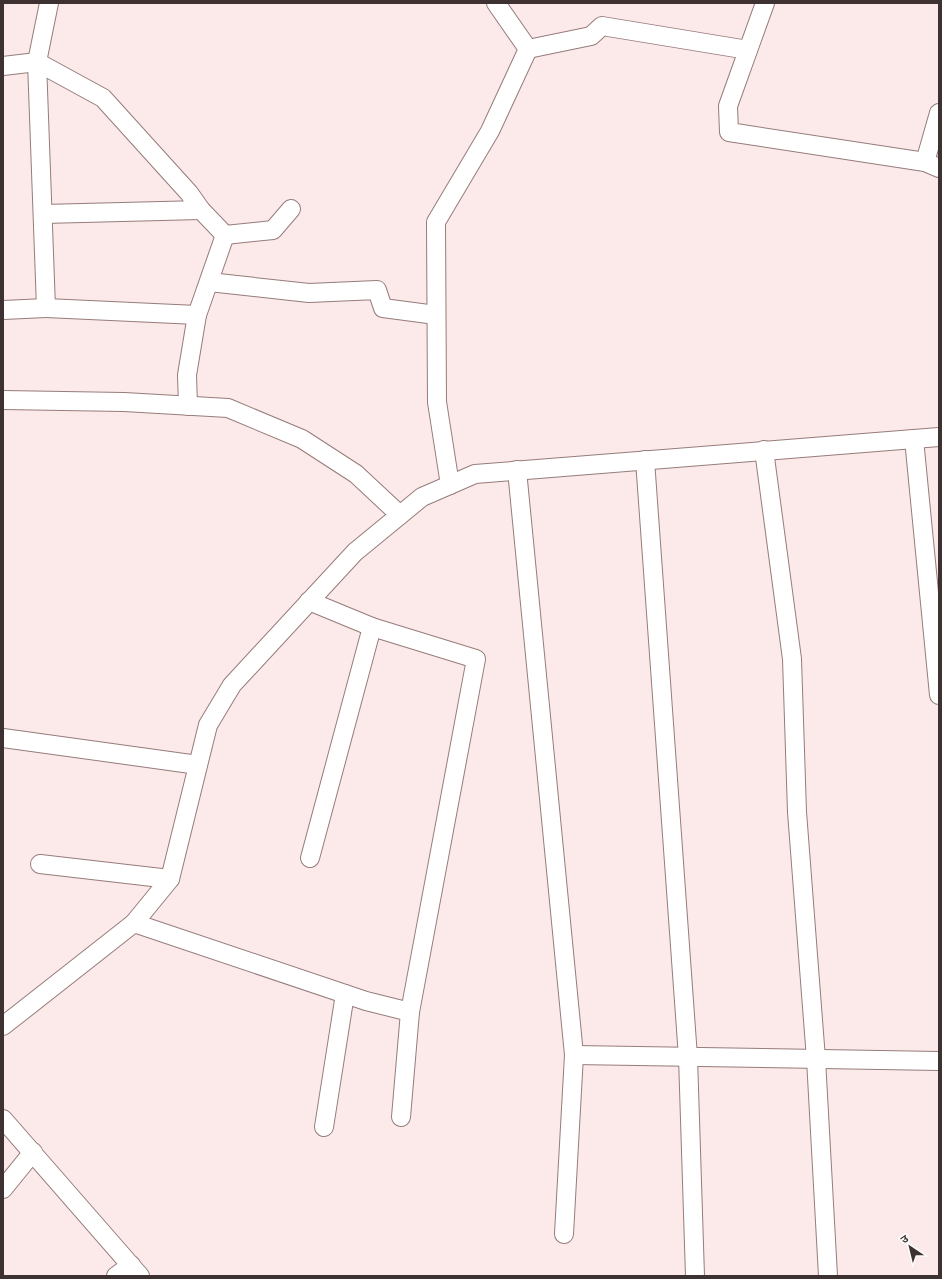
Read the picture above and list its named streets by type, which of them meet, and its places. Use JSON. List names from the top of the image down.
{
  "north": "top left"
}
